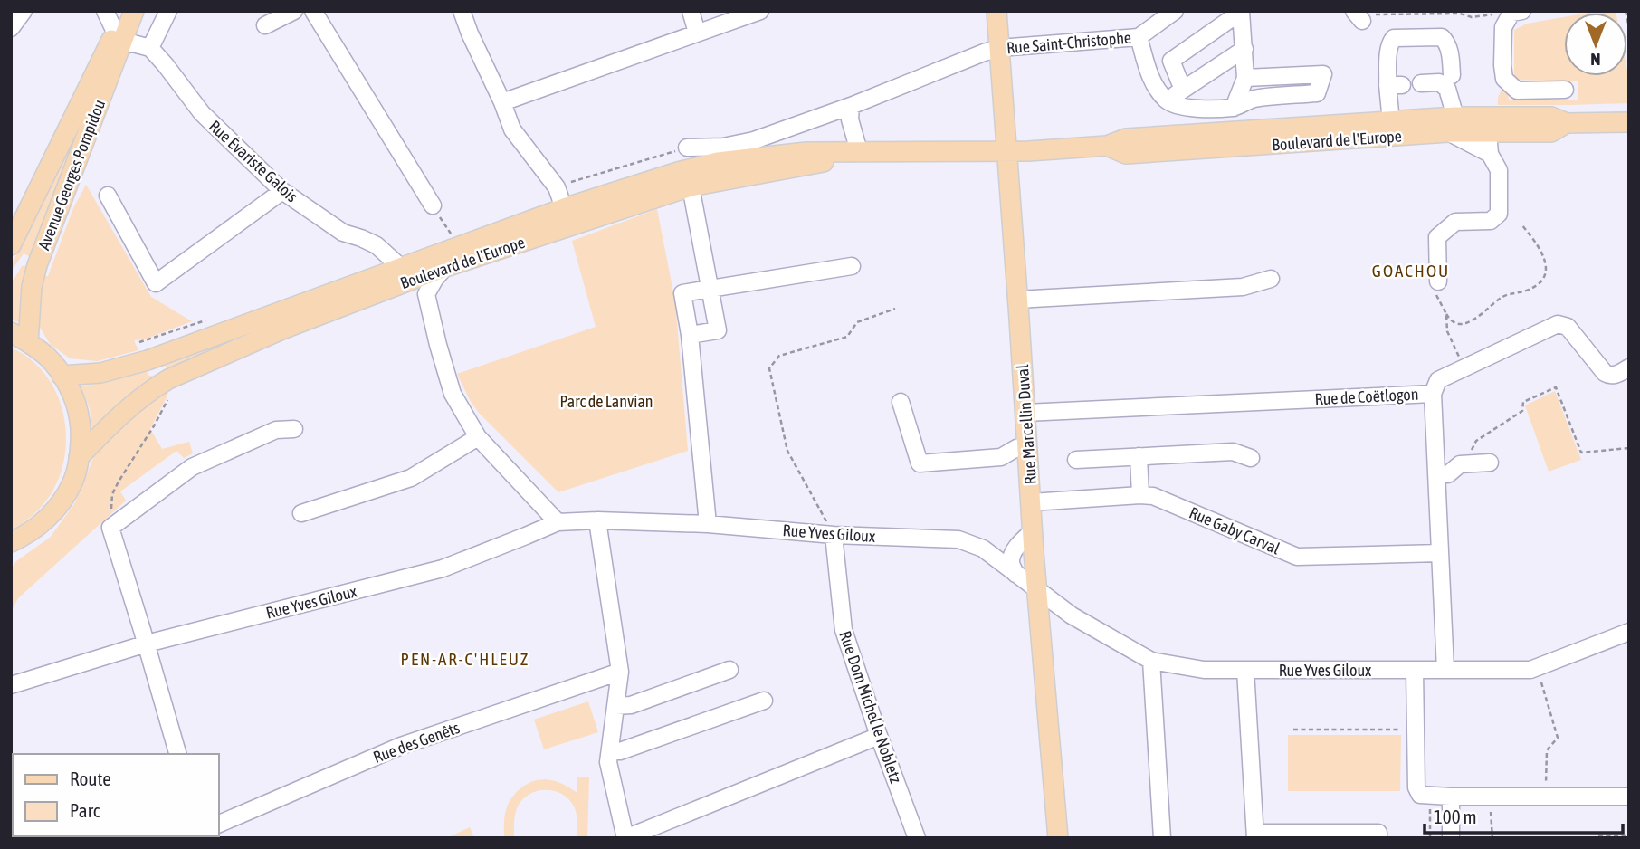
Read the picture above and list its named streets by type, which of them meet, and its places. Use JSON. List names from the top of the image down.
{
  "streets": {
    "main road": ["Boulevard de l'Europe", "Avenue Georges Pompidou", "Rue Marcellin Duval"],
    "street": [
      "Rue Saint-Christophe",
      "Rue Évariste Galois",
      "Rue de Coëtlogon",
      "Rue Gaby Carval",
      "Rue Yves Giloux",
      "Rue Dom Michel le Nobletz",
      "Rue des Genêts"
    ]
  },
  "crossings": [
    ["Rue Saint-Christophe", "Rue Marcellin Duval"],
    ["Boulevard de l'Europe", "Rue Évariste Galois"],
    ["Boulevard de l'Europe", "Rue Marcellin Duval"],
    ["Rue de Coëtlogon", "Rue Marcellin Duval"],
    ["Rue de Coëtlogon", "Rue Gaby Carval"],
    ["Rue de Coëtlogon", "Rue Yves Giloux"],
    ["Rue Marcellin Duval", "Rue Gaby Carval"],
    ["Rue Marcellin Duval", "Rue Yves Giloux"],
    ["Rue Yves Giloux", "Rue Dom Michel le Nobletz"]
  ],
  "districts": ["GOACHOU", "PEN-AR-C'HLEUZ"],
  "parks": ["Parc de Lanvian"],
  "legend": ["Route", "Parc"],
  "scale_bar": "100 m",
  "north": "bottom"
}
